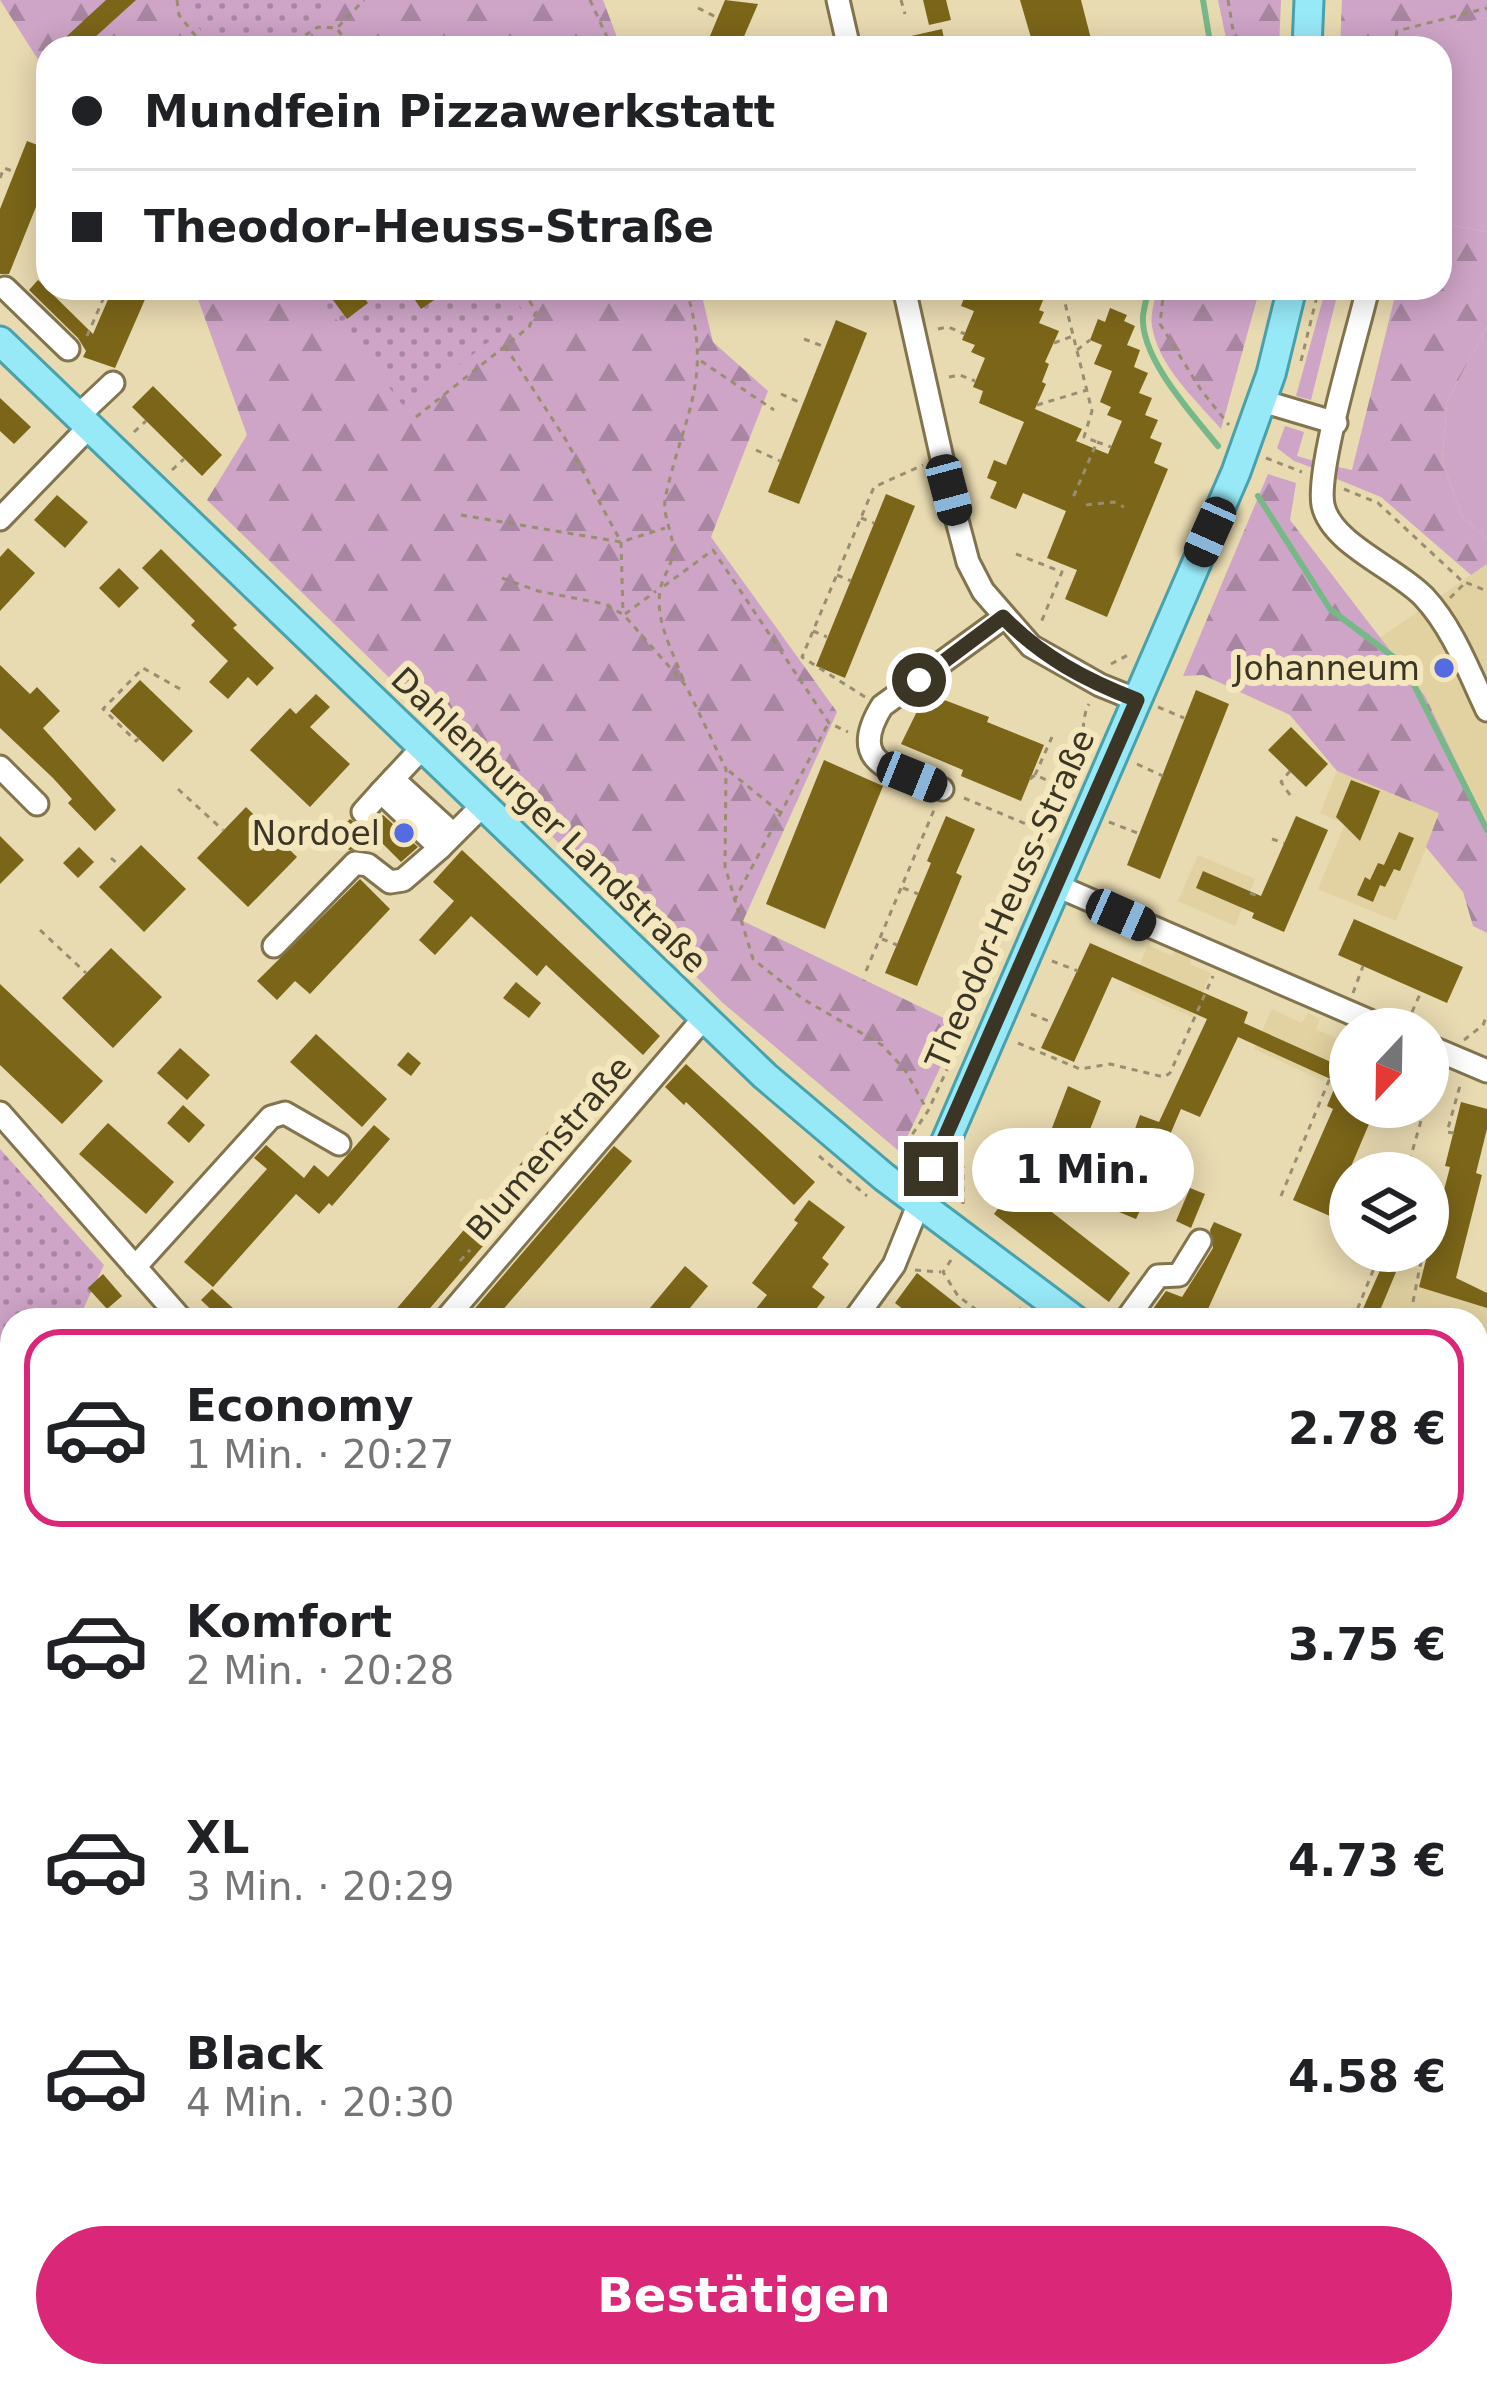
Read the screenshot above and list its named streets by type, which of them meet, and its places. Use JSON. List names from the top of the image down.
{
  "streets": {
    "main road": ["Dahlenburger Landstraße", "Theodor-Heuss-Straße"],
    "street": ["Blumenstraße"]
  },
  "crossings": [
    ["Dahlenburger Landstraße", "Theodor-Heuss-Straße"],
    ["Dahlenburger Landstraße", "Blumenstraße"]
  ],
  "places": ["Johanneum", "Nordoel"],
  "north": "bottom",
  "page": {
    "banner": ["Mundfein Pizzawerkstatt", "Theodor-Heuss-Straße"],
    "bubble": "1 Min.",
    "list": [
      {
        "name": "Economy",
        "note": "1 Min. · 20:27",
        "value": "2.78 €"
      },
      {
        "name": "Komfort",
        "note": "2 Min. · 20:28",
        "value": "3.75 €"
      },
      {
        "name": "XL",
        "note": "3 Min. · 20:29",
        "value": "4.73 €"
      },
      {
        "name": "Black",
        "note": "4 Min. · 20:30",
        "value": "4.58 €"
      }
    ],
    "buttons": "Bestätigen"
  }
}
